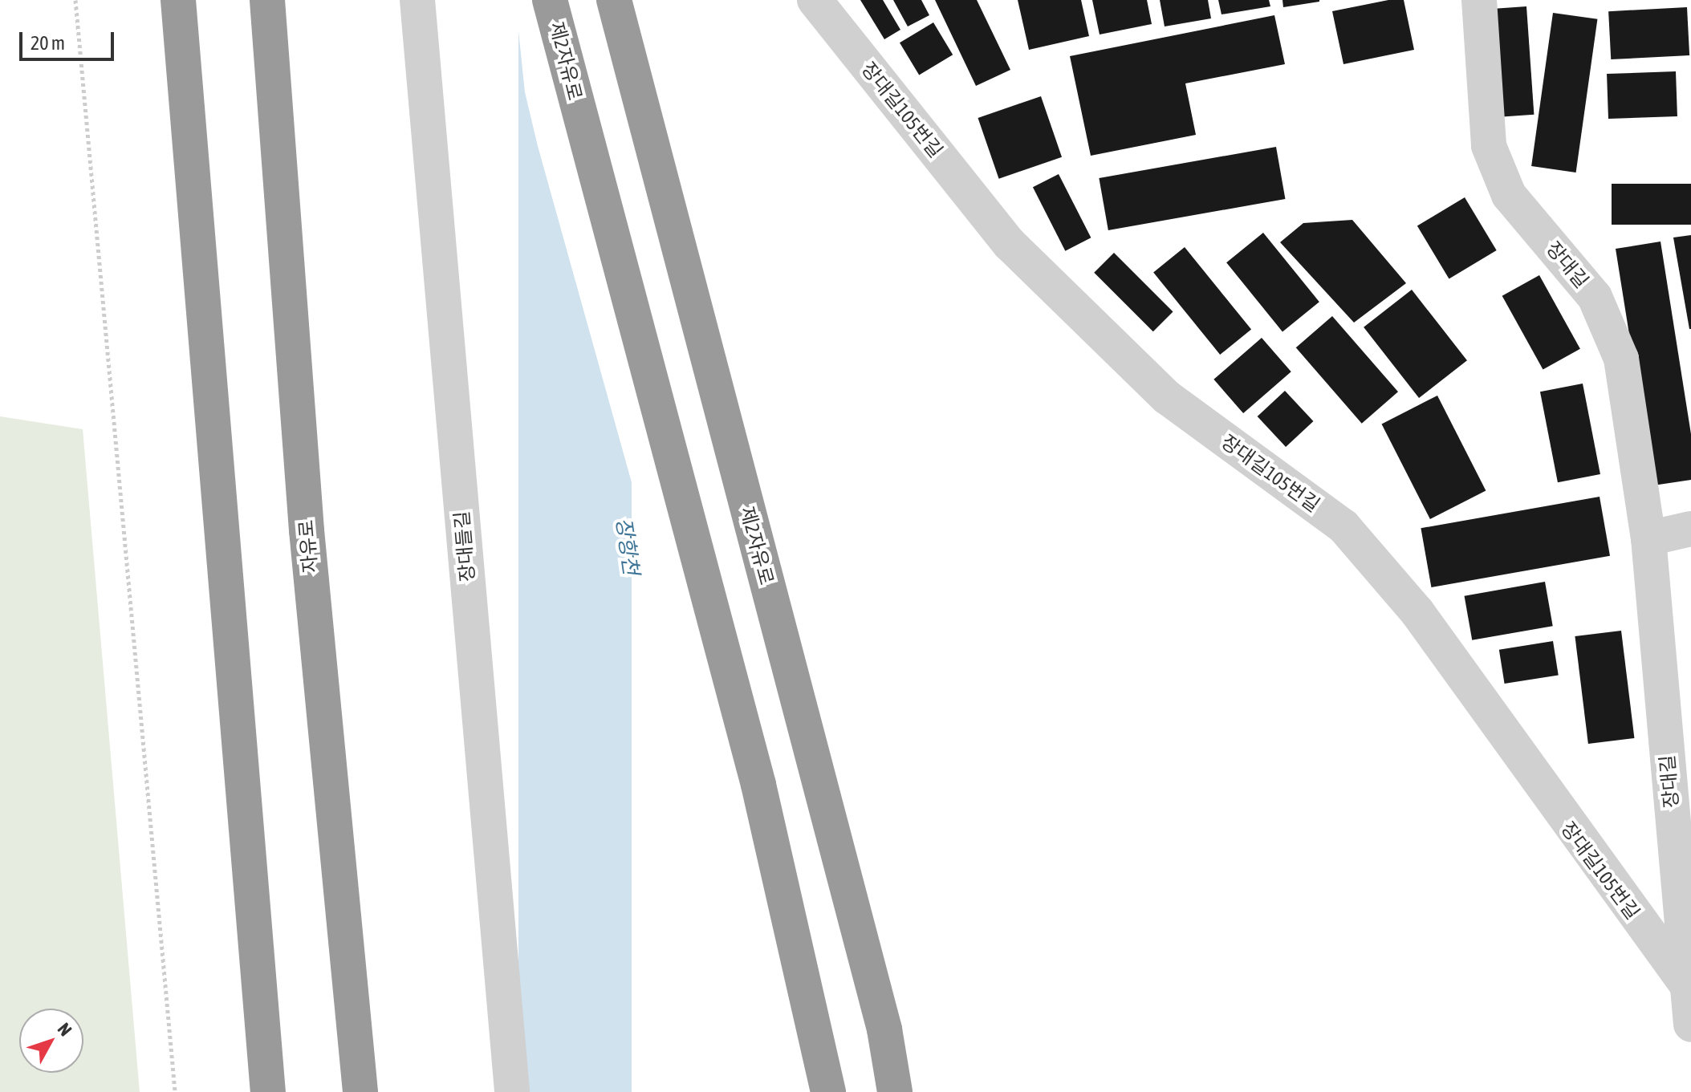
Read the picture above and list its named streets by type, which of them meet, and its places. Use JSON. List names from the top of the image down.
{
  "streets": {
    "highway": ["제2자유로", "자유로"],
    "street": ["장대길105번길", "장대길", "장대들길"]
  },
  "crossings": [
    ["장대길105번길", "장대길"]
  ],
  "water": ["장항천"],
  "scale_bar": "20 m",
  "north": "top right"
}
